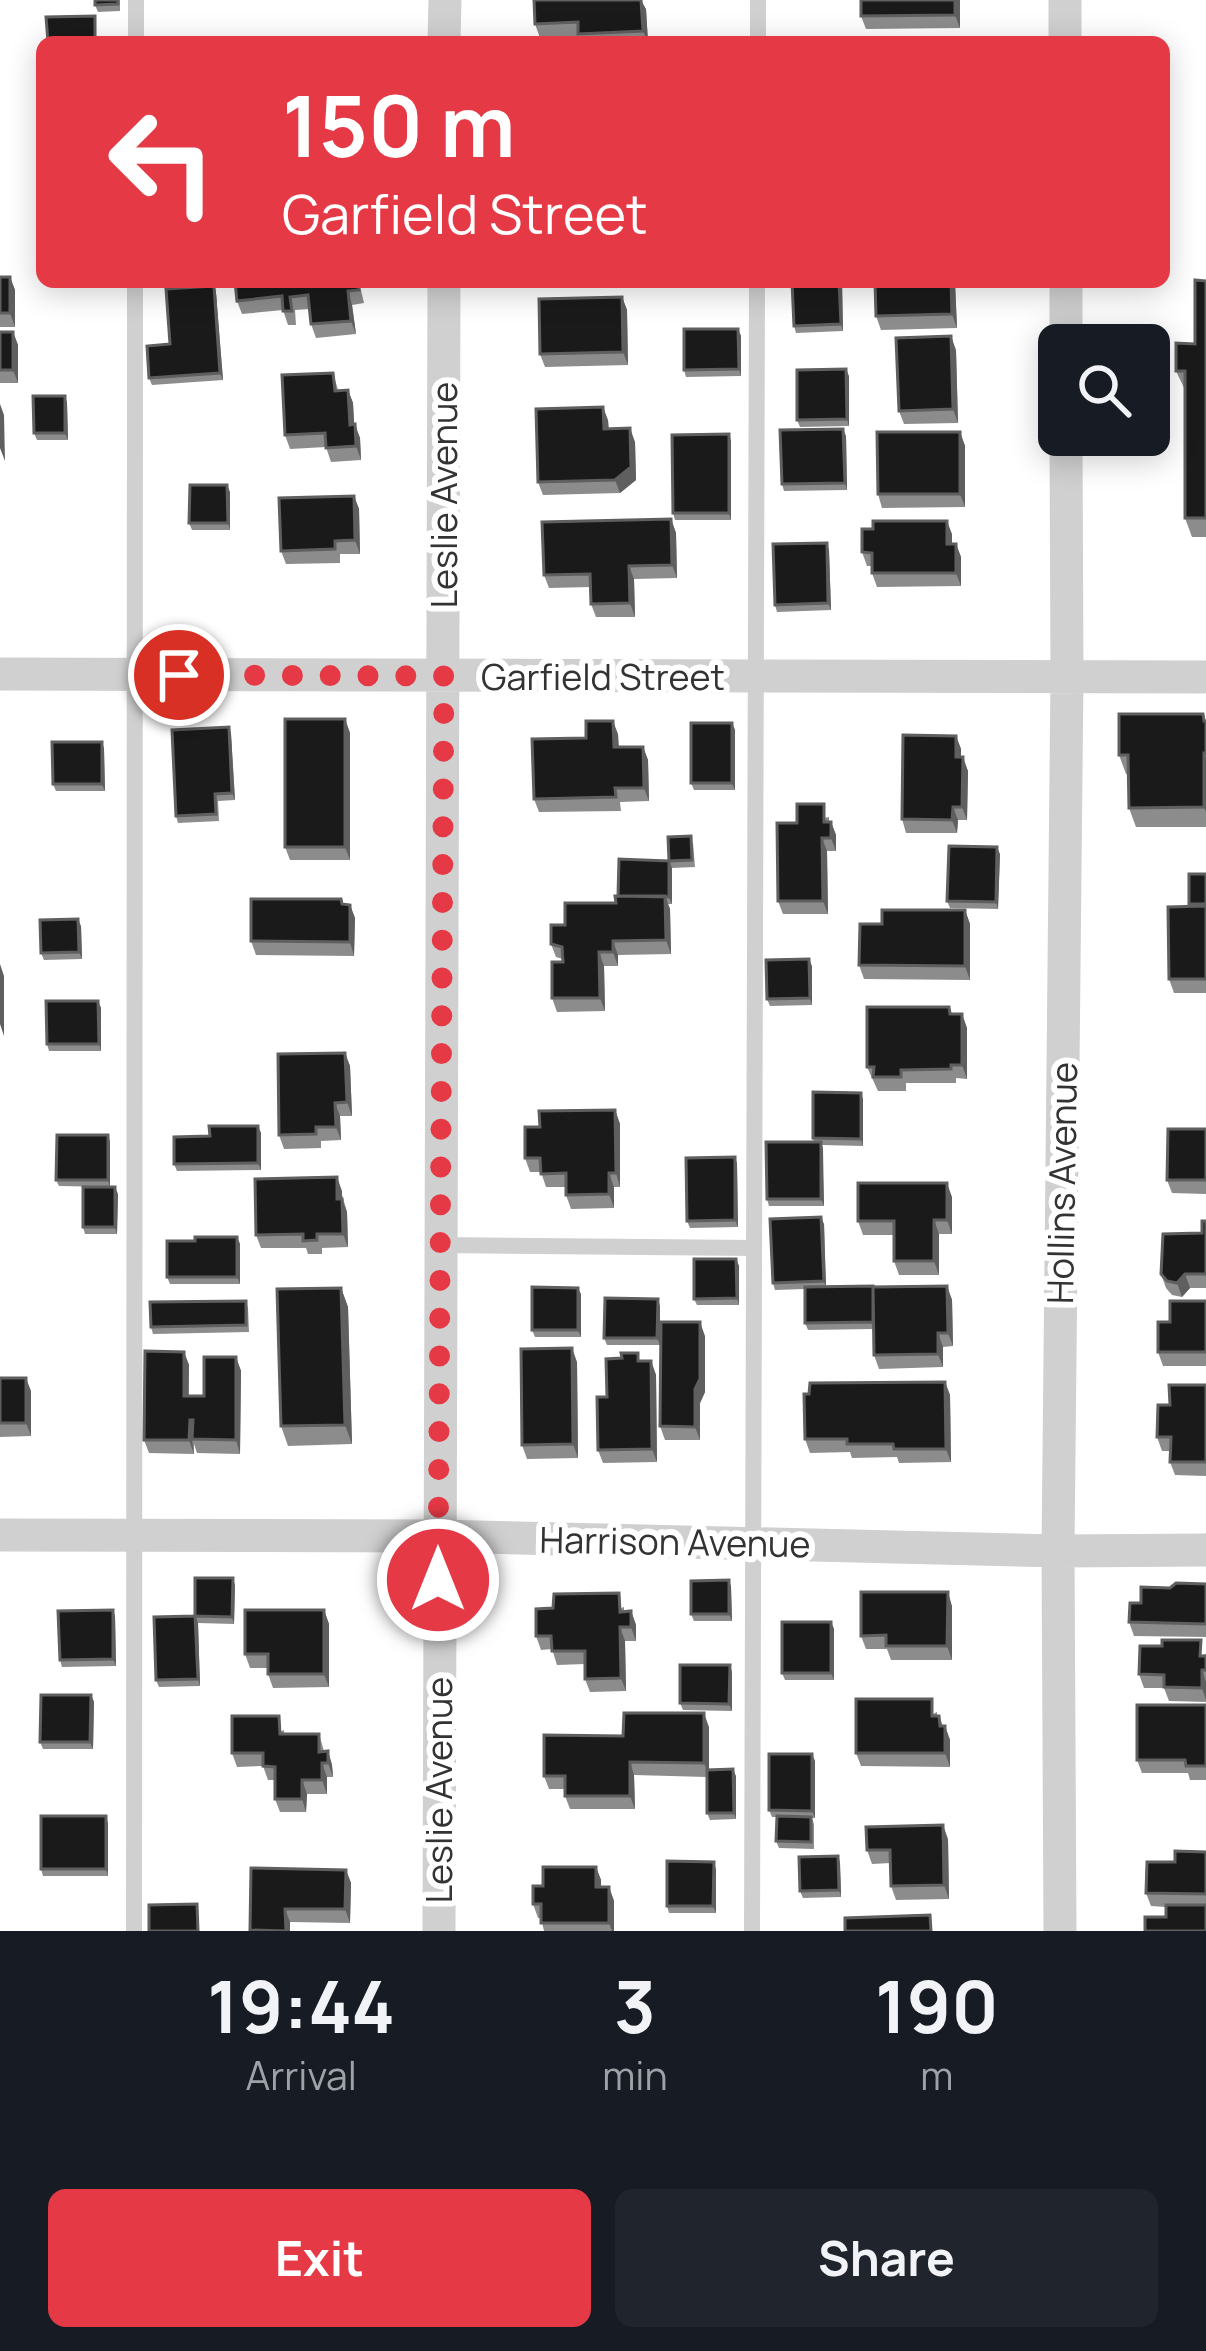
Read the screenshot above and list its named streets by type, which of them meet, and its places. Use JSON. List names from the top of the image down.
{
  "streets": {
    "street": [
      "Leslie Avenue",
      "Garfield Street",
      "Hollins Avenue",
      "Harrison Avenue"
    ]
  },
  "crossings": [
    ["Leslie Avenue", "Garfield Street"],
    ["Leslie Avenue", "Harrison Avenue"],
    ["Garfield Street", "Hollins Avenue"],
    ["Hollins Avenue", "Harrison Avenue"]
  ],
  "page": {
    "turn": ["150 m", "Garfield Street"],
    "eta": [
      "19:44",
      "Arrival",
      "3",
      "min",
      "190",
      "m"
    ],
    "buttons": ["Exit", "Share"]
  }
}
